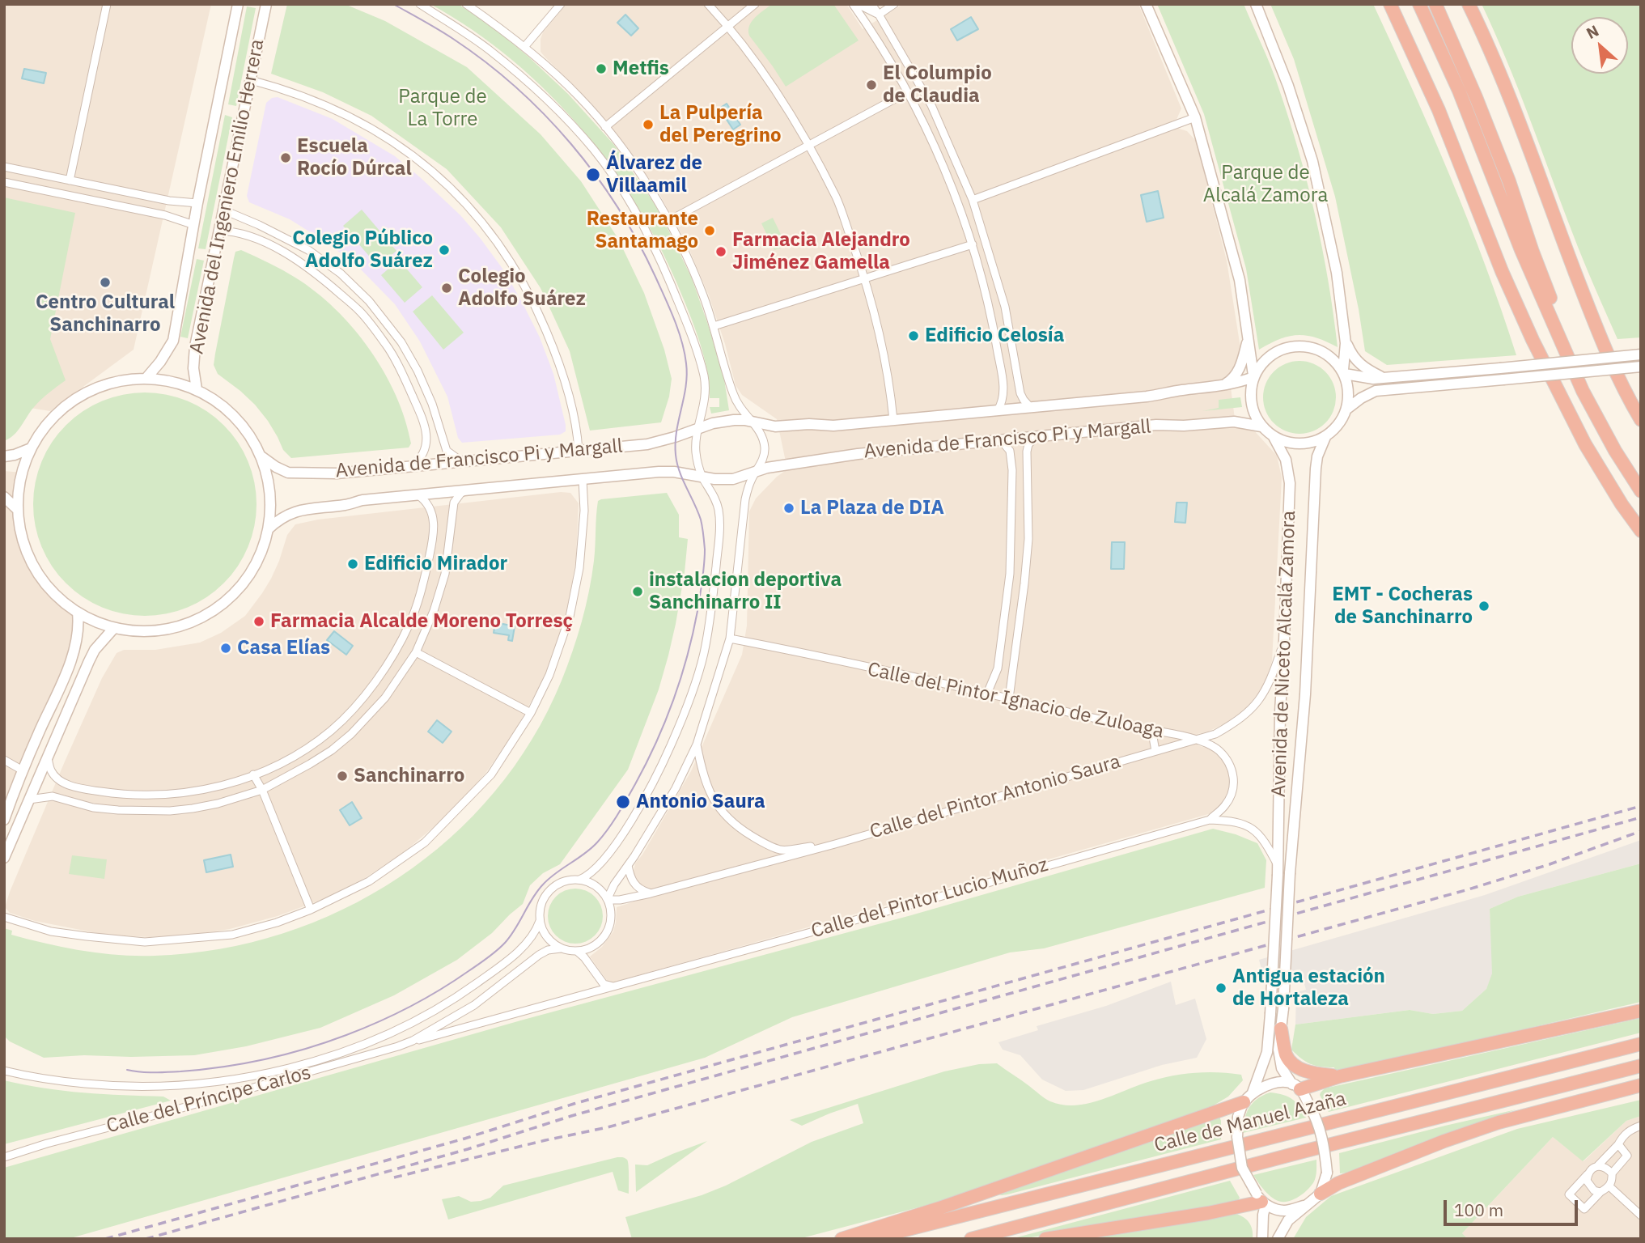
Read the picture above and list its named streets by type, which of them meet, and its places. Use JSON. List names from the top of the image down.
{
  "streets": {
    "highway": ["Calle de Manuel Azaña"],
    "street": [
      "Avenida del Ingeniero Emilio Herrera",
      "Avenida de Francisco Pi y Margall",
      "Avenida de Niceto Alcalá Zamora",
      "Calle del Pintor Ignacio de Zuloaga",
      "Calle del Pintor Antonio Saura",
      "Calle del Pintor Lucio Muñoz",
      "Calle del Príncipe Carlos"
    ]
  },
  "crossings": [
    ["Avenida de Francisco Pi y Margall", "Avenida de Niceto Alcalá Zamora"],
    ["Avenida de Niceto Alcalá Zamora", "Calle del Pintor Antonio Saura"],
    ["Avenida de Niceto Alcalá Zamora", "Calle del Pintor Lucio Muñoz"],
    ["Calle del Pintor Ignacio de Zuloaga", "Calle del Pintor Antonio Saura"],
    ["Calle del Pintor Ignacio de Zuloaga", "Calle del Pintor Lucio Muñoz"],
    ["Calle del Pintor Antonio Saura", "Calle del Príncipe Carlos"],
    ["Calle del Pintor Lucio Muñoz", "Calle del Príncipe Carlos"]
  ],
  "parks": ["Parque de La Torre", "Parque de Alcalá Zamora"],
  "places": [
    "Metfis",
    "El Columpio de Claudia",
    "La Pulpería del Peregrino",
    "Escuela Rocío Dúrcal",
    "Álvarez de Villaamil",
    "Restaurante Santamago",
    "Colegio Público Adolfo Suárez",
    "Farmacia Alejandro Jiménez Gamella",
    "Centro Cultural Sanchinarro",
    "Colegio Adolfo Suárez",
    "Edificio Celosía",
    "La Plaza de DIA",
    "Edificio Mirador",
    "instalacion deportiva Sanchinarro II",
    "EMT - Cocheras de Sanchinarro",
    "Farmacia Alcalde Moreno Torresç",
    "Casa Elías",
    "Sanchinarro",
    "Antonio Saura",
    "Antigua estación de Hortaleza"
  ],
  "scale_bar": "100 m",
  "north": "top left"
}
